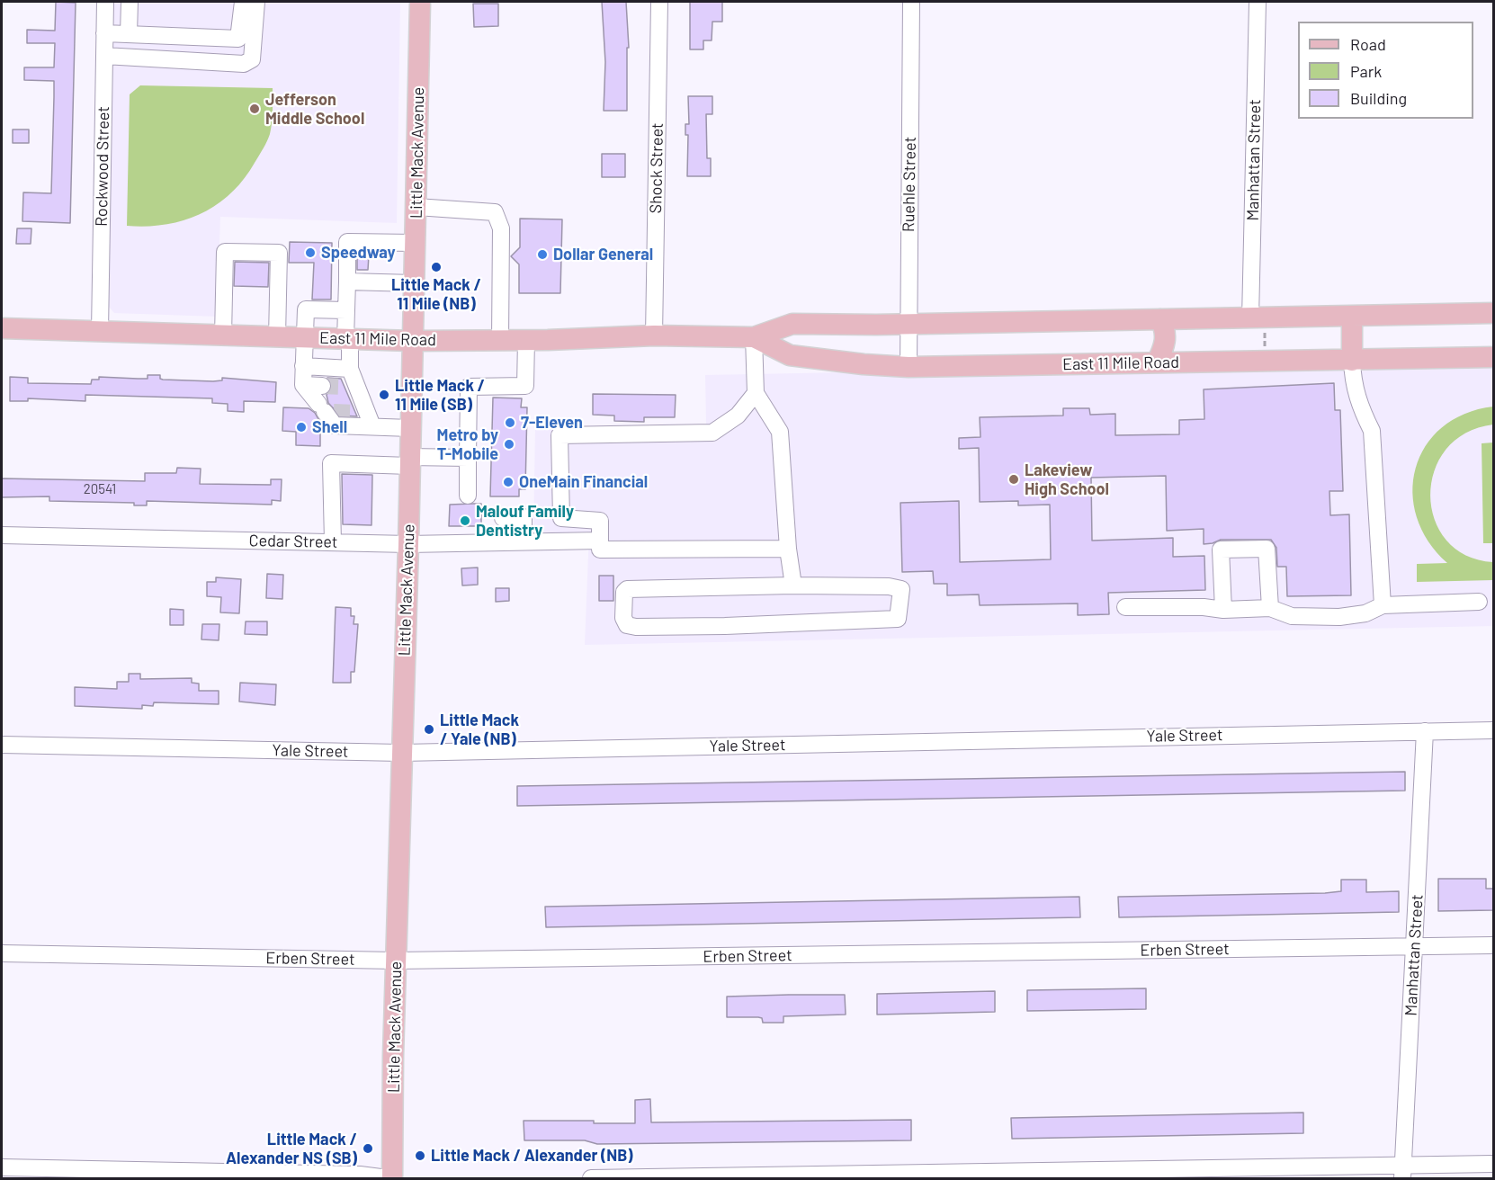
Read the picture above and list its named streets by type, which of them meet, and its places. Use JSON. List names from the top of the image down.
{
  "streets": {
    "main road": ["Little Mack Avenue", "East 11 Mile Road"],
    "street": [
      "Manhattan Street",
      "Rockwood Street",
      "Shock Street",
      "Ruehle Street",
      "Cedar Street",
      "Yale Street",
      "Erben Street"
    ]
  },
  "crossings": [
    ["Little Mack Avenue", "East 11 Mile Road"],
    ["Little Mack Avenue", "Cedar Street"],
    ["Little Mack Avenue", "Yale Street"],
    ["Little Mack Avenue", "Erben Street"],
    ["Manhattan Street", "East 11 Mile Road"],
    ["Manhattan Street", "Yale Street"],
    ["Manhattan Street", "Erben Street"],
    ["Rockwood Street", "East 11 Mile Road"],
    ["Shock Street", "East 11 Mile Road"],
    ["Ruehle Street", "East 11 Mile Road"]
  ],
  "places": [
    "Jefferson Middle School",
    "Speedway",
    "Dollar General",
    "Little Mack / 11 Mile (NB)",
    "Little Mack / 11 Mile (SB)",
    "7-Eleven",
    "Shell",
    "Metro by T-Mobile",
    "Lakeview High School",
    "OneMain Financial",
    "Malouf Family Dentistry",
    "Little Mack / Yale (NB)",
    "Little Mack / Alexander NS (SB)",
    "Little Mack / Alexander (NB)"
  ],
  "house_numbers": ["20541"],
  "legend": ["Road", "Park", "Building"]
}
